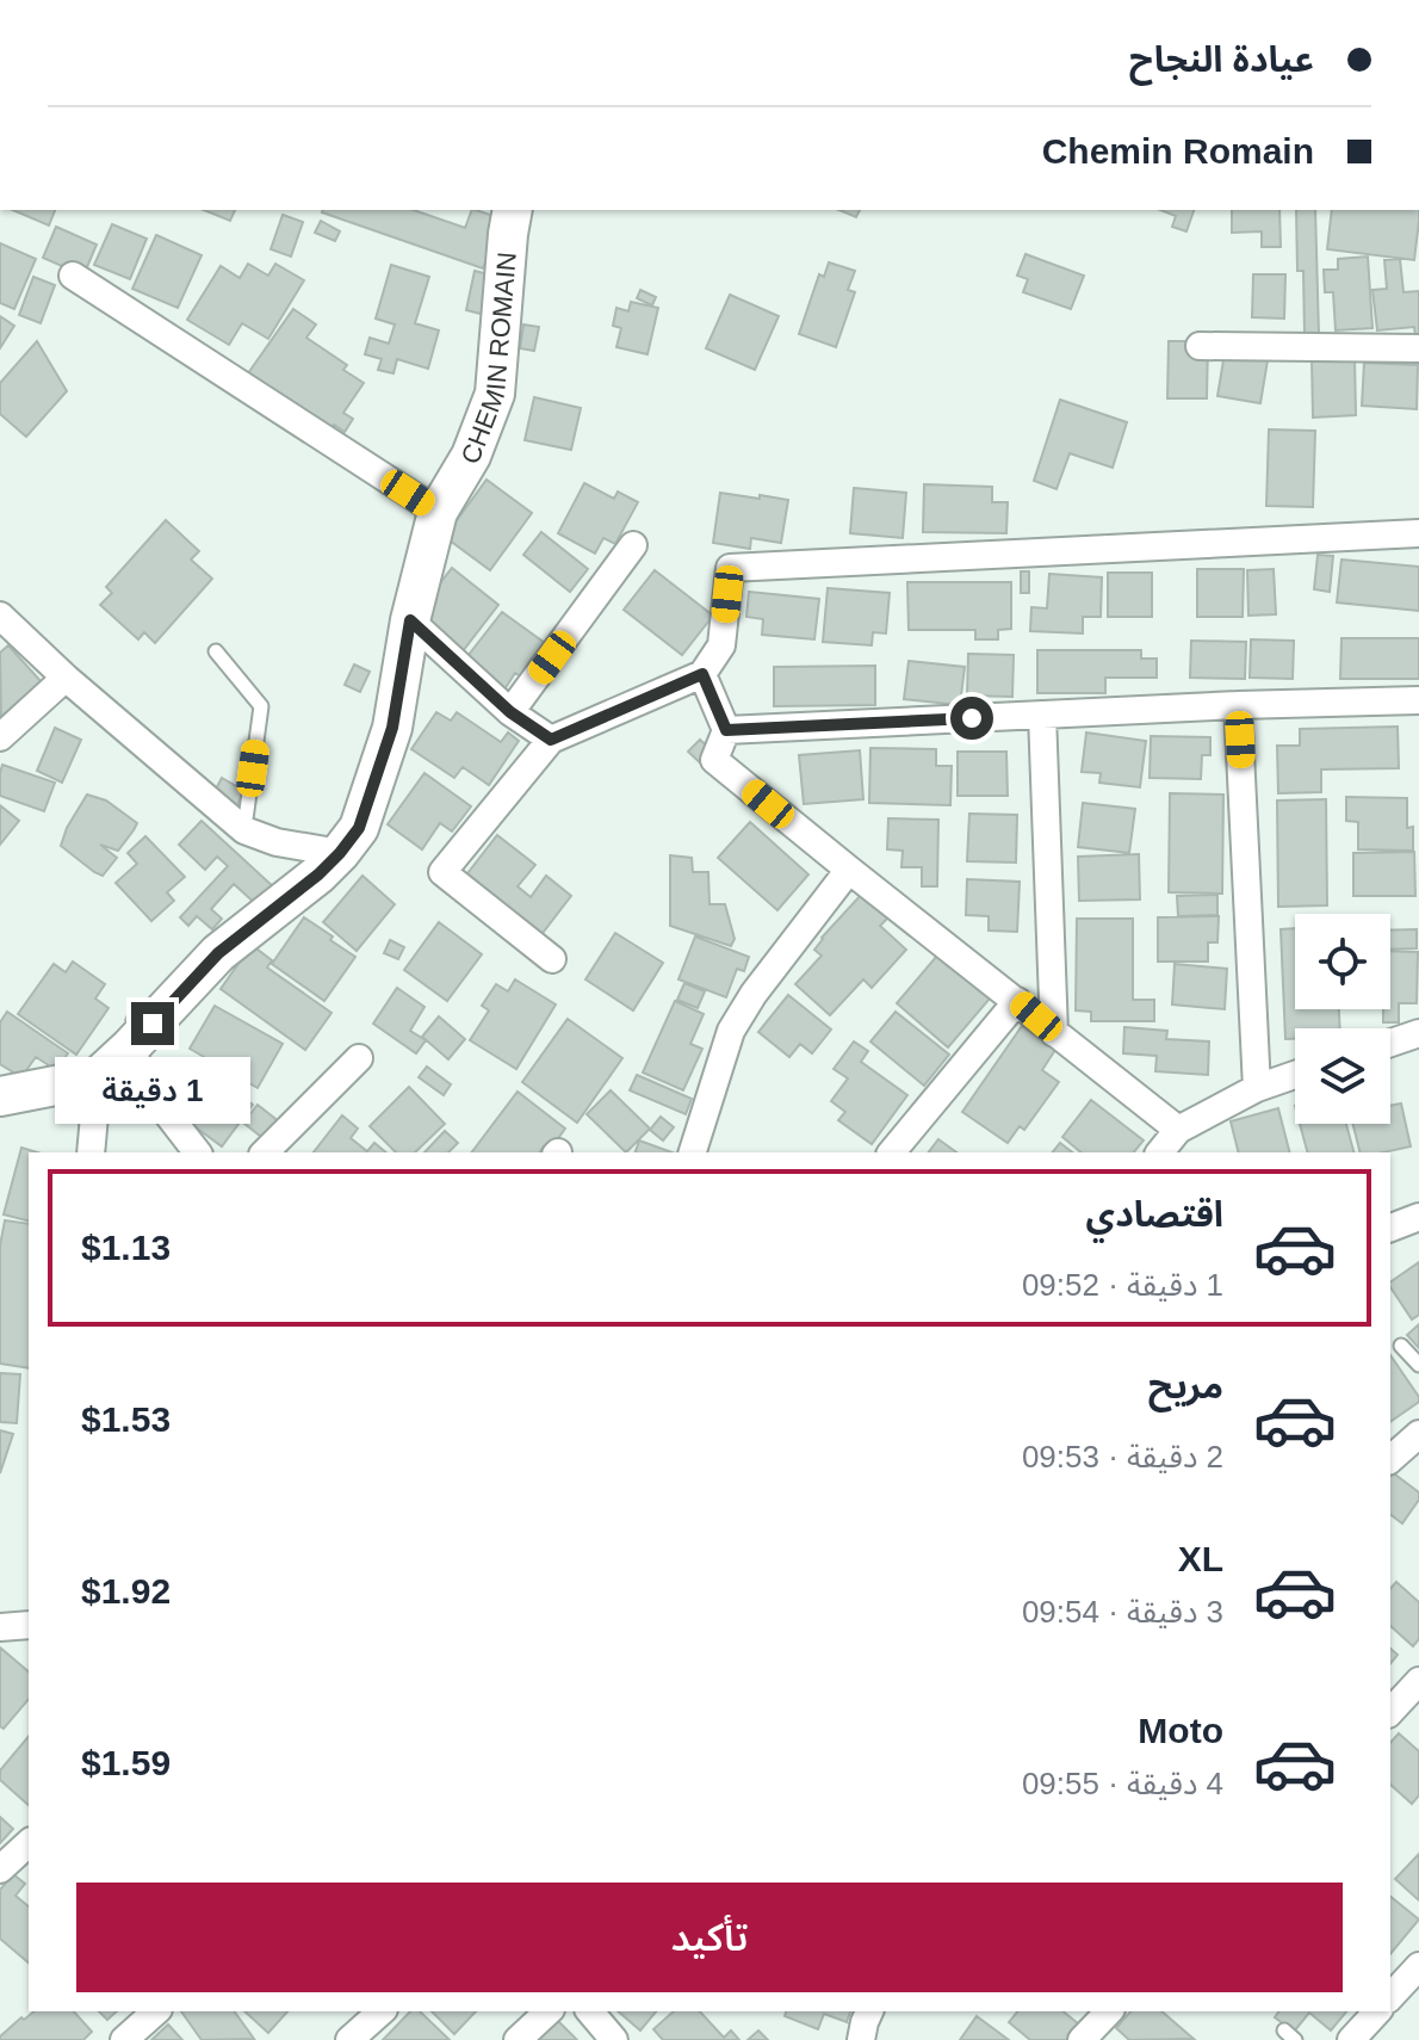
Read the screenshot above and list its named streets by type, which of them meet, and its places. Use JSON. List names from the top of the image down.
{
  "streets": {
    "street": ["CHEMIN ROMAIN"]
  },
  "page": {
    "banner": ["عيادة النجاح", "Chemin Romain"],
    "bubble": "1 دقيقة",
    "list": [
      {
        "name": "اقتصادي",
        "note": "1 دقيقة · 09:52",
        "value": "$1.13"
      },
      {
        "name": "مريح",
        "note": "2 دقيقة · 09:53",
        "value": "$1.53"
      },
      {
        "name": "XL",
        "note": "3 دقيقة · 09:54",
        "value": "$1.92"
      },
      {
        "name": "Moto",
        "note": "4 دقيقة · 09:55",
        "value": "$1.59"
      }
    ],
    "buttons": "تأكيد"
  }
}
